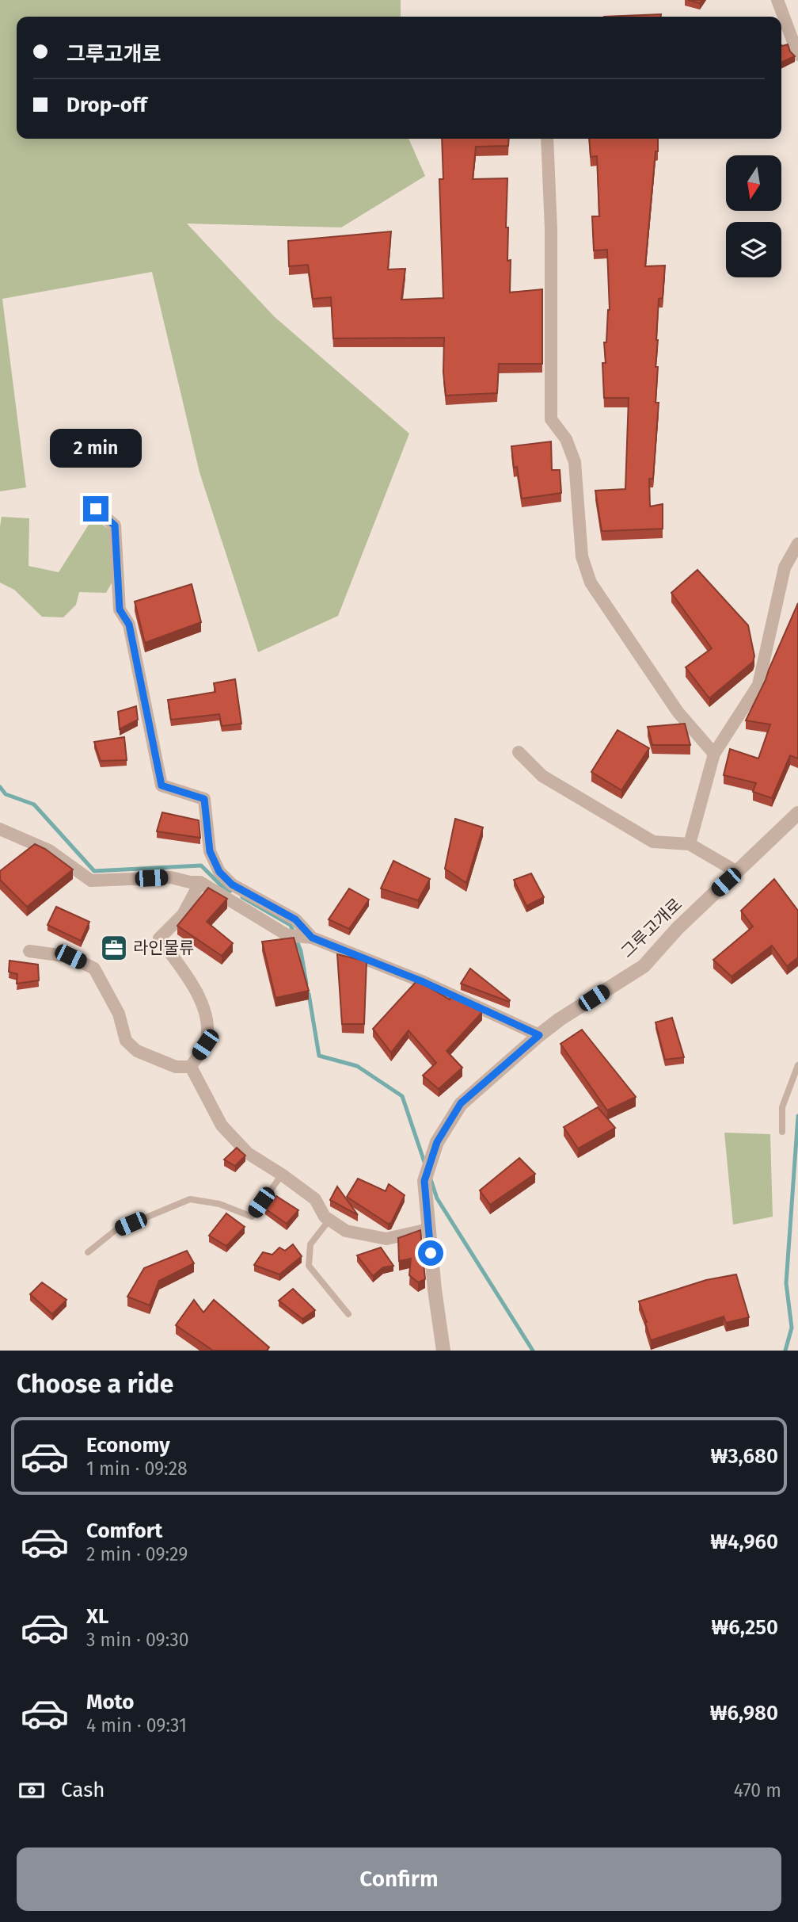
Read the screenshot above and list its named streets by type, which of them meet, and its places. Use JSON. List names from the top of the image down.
{
  "streets": {
    "street": ["그루고개로"]
  },
  "places": {
    "office": ["라인물류"]
  },
  "north": "bottom",
  "page": {
    "banner": ["그루고개로", "Drop-off"],
    "bubble": "2 min",
    "heading": "Choose a ride",
    "list": [
      {
        "name": "Economy",
        "note": "1 min · 09:28",
        "value": "₩3,680"
      },
      {
        "name": "Comfort",
        "note": "2 min · 09:29",
        "value": "₩4,960"
      },
      {
        "name": "XL",
        "note": "3 min · 09:30",
        "value": "₩6,250"
      },
      {
        "name": "Moto",
        "note": "4 min · 09:31",
        "value": "₩6,980"
      }
    ],
    "pay": ["Cash", "470 m"],
    "buttons": "Confirm"
  }
}
